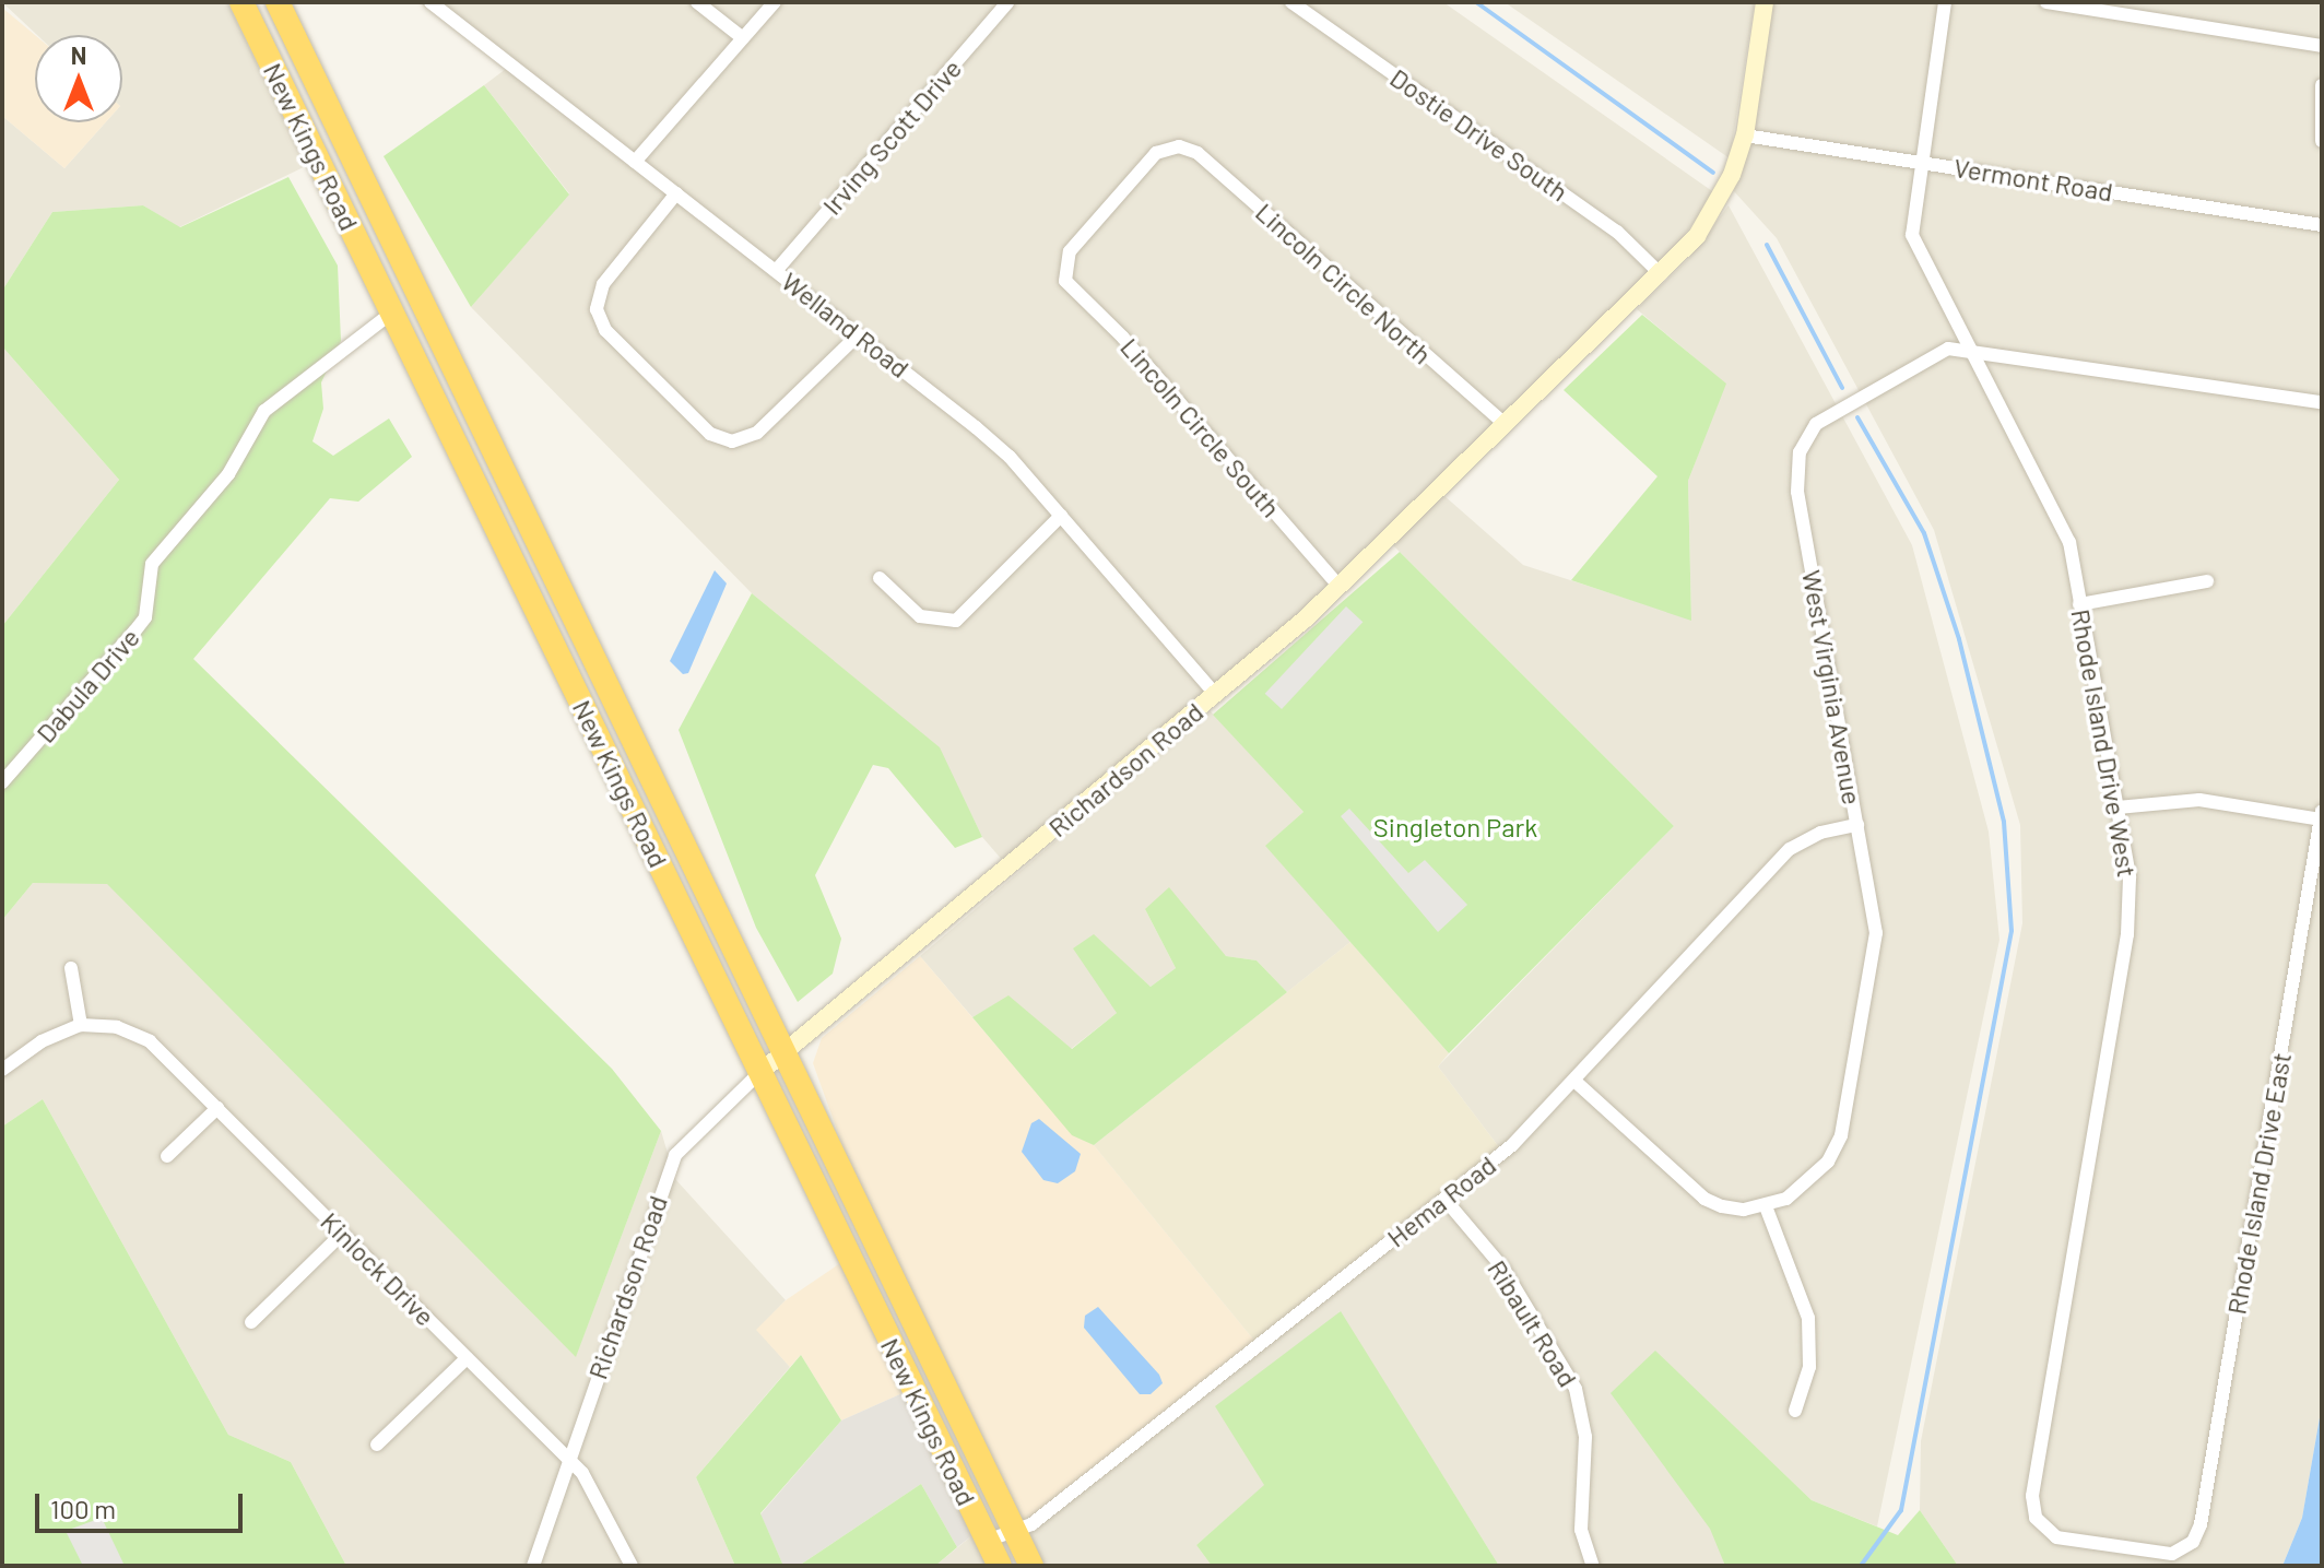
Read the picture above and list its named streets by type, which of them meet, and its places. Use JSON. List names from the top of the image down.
{
  "streets": {
    "highway": ["New Kings Road"],
    "street": [
      "Dostie Drive South",
      "Irving Scott Drive",
      "Vermont Road",
      "Lincoln Circle North",
      "Welland Road",
      "Lincoln Circle South",
      "Dabula Drive",
      "West Virginia Avenue",
      "Rhode Island Drive West",
      "Richardson Road",
      "Rhode Island Drive East",
      "Hema Road",
      "Kinlock Drive",
      "Ribault Road"
    ]
  },
  "crossings": [
    ["Dostie Drive South", "Richardson Road"],
    ["Irving Scott Drive", "Welland Road"],
    ["New Kings Road", "Dabula Drive"],
    ["New Kings Road", "Richardson Road"],
    ["New Kings Road", "Hema Road"],
    ["Vermont Road", "Rhode Island Drive West"],
    ["Vermont Road", "Richardson Road"],
    ["Lincoln Circle North", "Lincoln Circle South"],
    ["Lincoln Circle North", "Richardson Road"],
    ["Welland Road", "Richardson Road"],
    ["Lincoln Circle South", "Richardson Road"],
    ["West Virginia Avenue", "Rhode Island Drive West"],
    ["West Virginia Avenue", "Hema Road"],
    ["Rhode Island Drive West", "Rhode Island Drive East"],
    ["Richardson Road", "Kinlock Drive"],
    ["Hema Road", "Ribault Road"]
  ],
  "parks": ["Singleton Park"],
  "scale_bar": "100 m",
  "north": "top"
}
